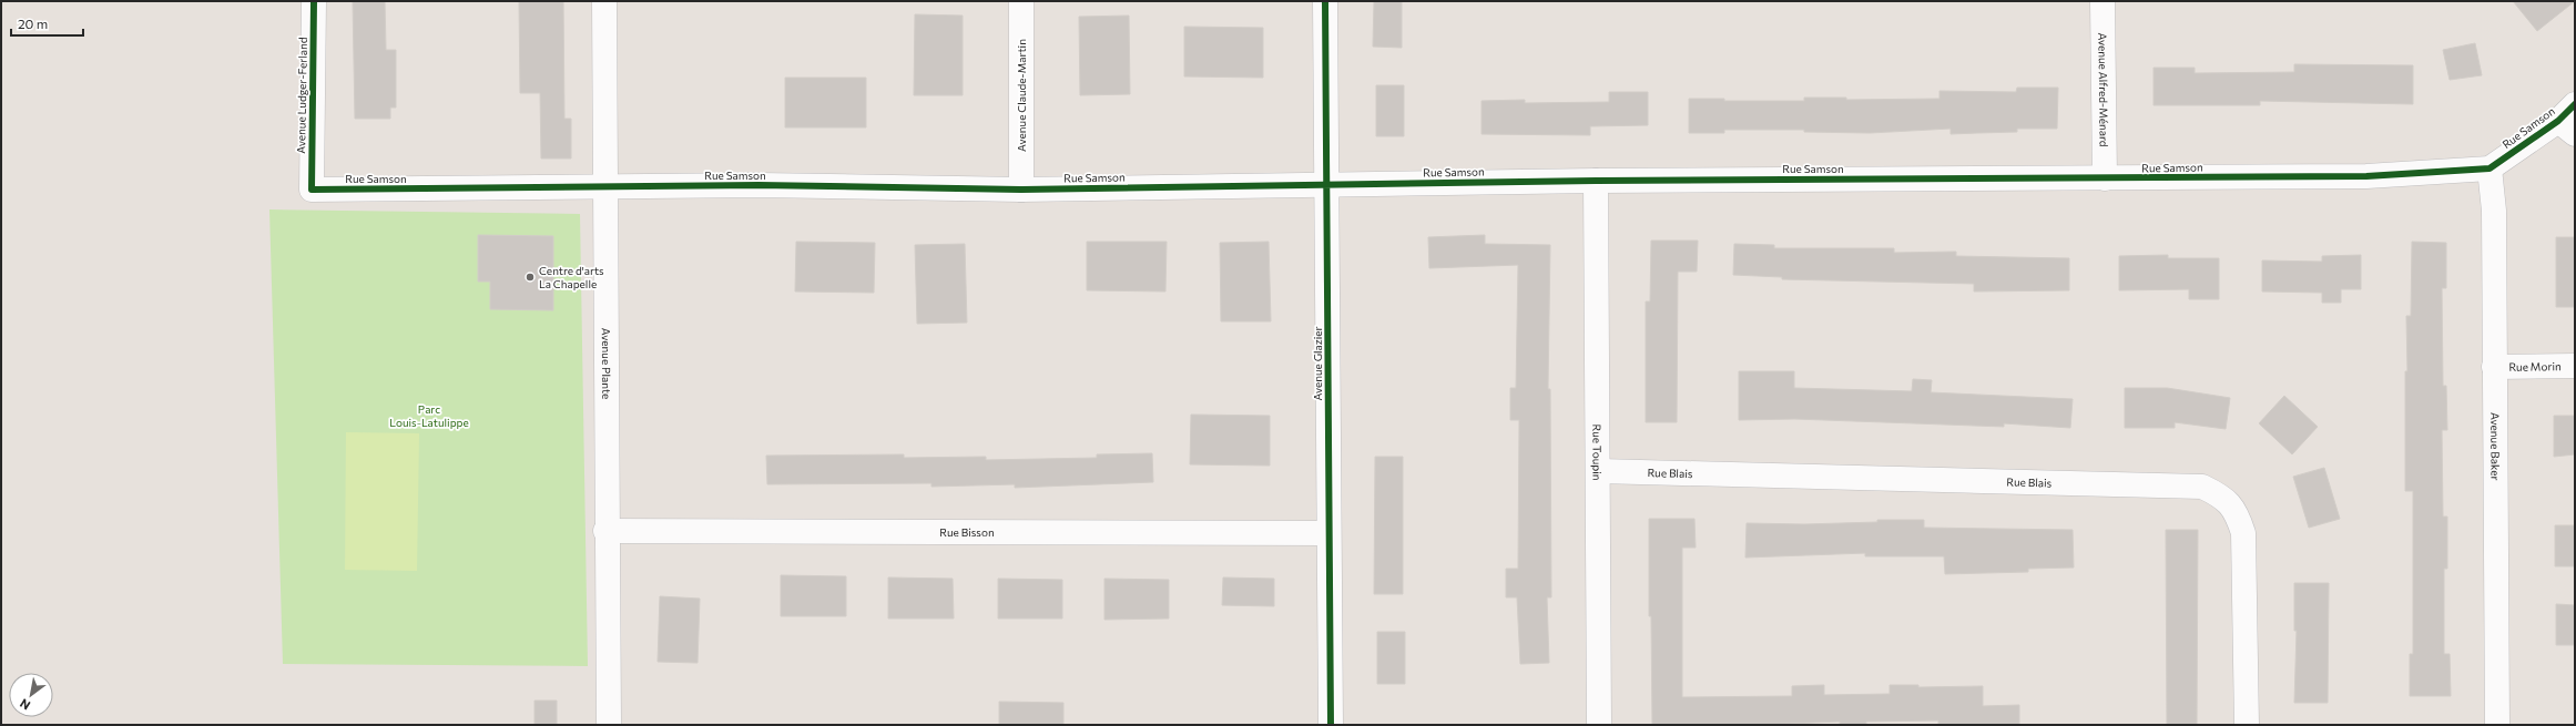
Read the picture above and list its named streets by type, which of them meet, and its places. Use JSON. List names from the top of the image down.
{
  "streets": {
    "street": [
      "Avenue Alfred-Ménard",
      "Avenue Ludger-Ferland",
      "Avenue Claude-Martin",
      "Rue Samson",
      "Avenue Plante",
      "Avenue Glazier",
      "Rue Morin",
      "Avenue Baker",
      "Rue Toupin",
      "Rue Blais",
      "Rue Bisson"
    ]
  },
  "crossings": [
    ["Avenue Alfred-Ménard", "Rue Samson"],
    ["Avenue Ludger-Ferland", "Rue Samson"],
    ["Avenue Claude-Martin", "Rue Samson"],
    ["Rue Samson", "Avenue Plante"],
    ["Rue Samson", "Avenue Glazier"],
    ["Rue Samson", "Avenue Baker"],
    ["Rue Samson", "Rue Toupin"],
    ["Avenue Plante", "Rue Bisson"],
    ["Avenue Glazier", "Rue Bisson"],
    ["Rue Morin", "Avenue Baker"],
    ["Rue Toupin", "Rue Blais"]
  ],
  "parks": ["Parc Louis-Latulippe"],
  "places": ["Centre d'arts La Chapelle"],
  "scale_bar": "20 m",
  "north": "bottom left"
}
